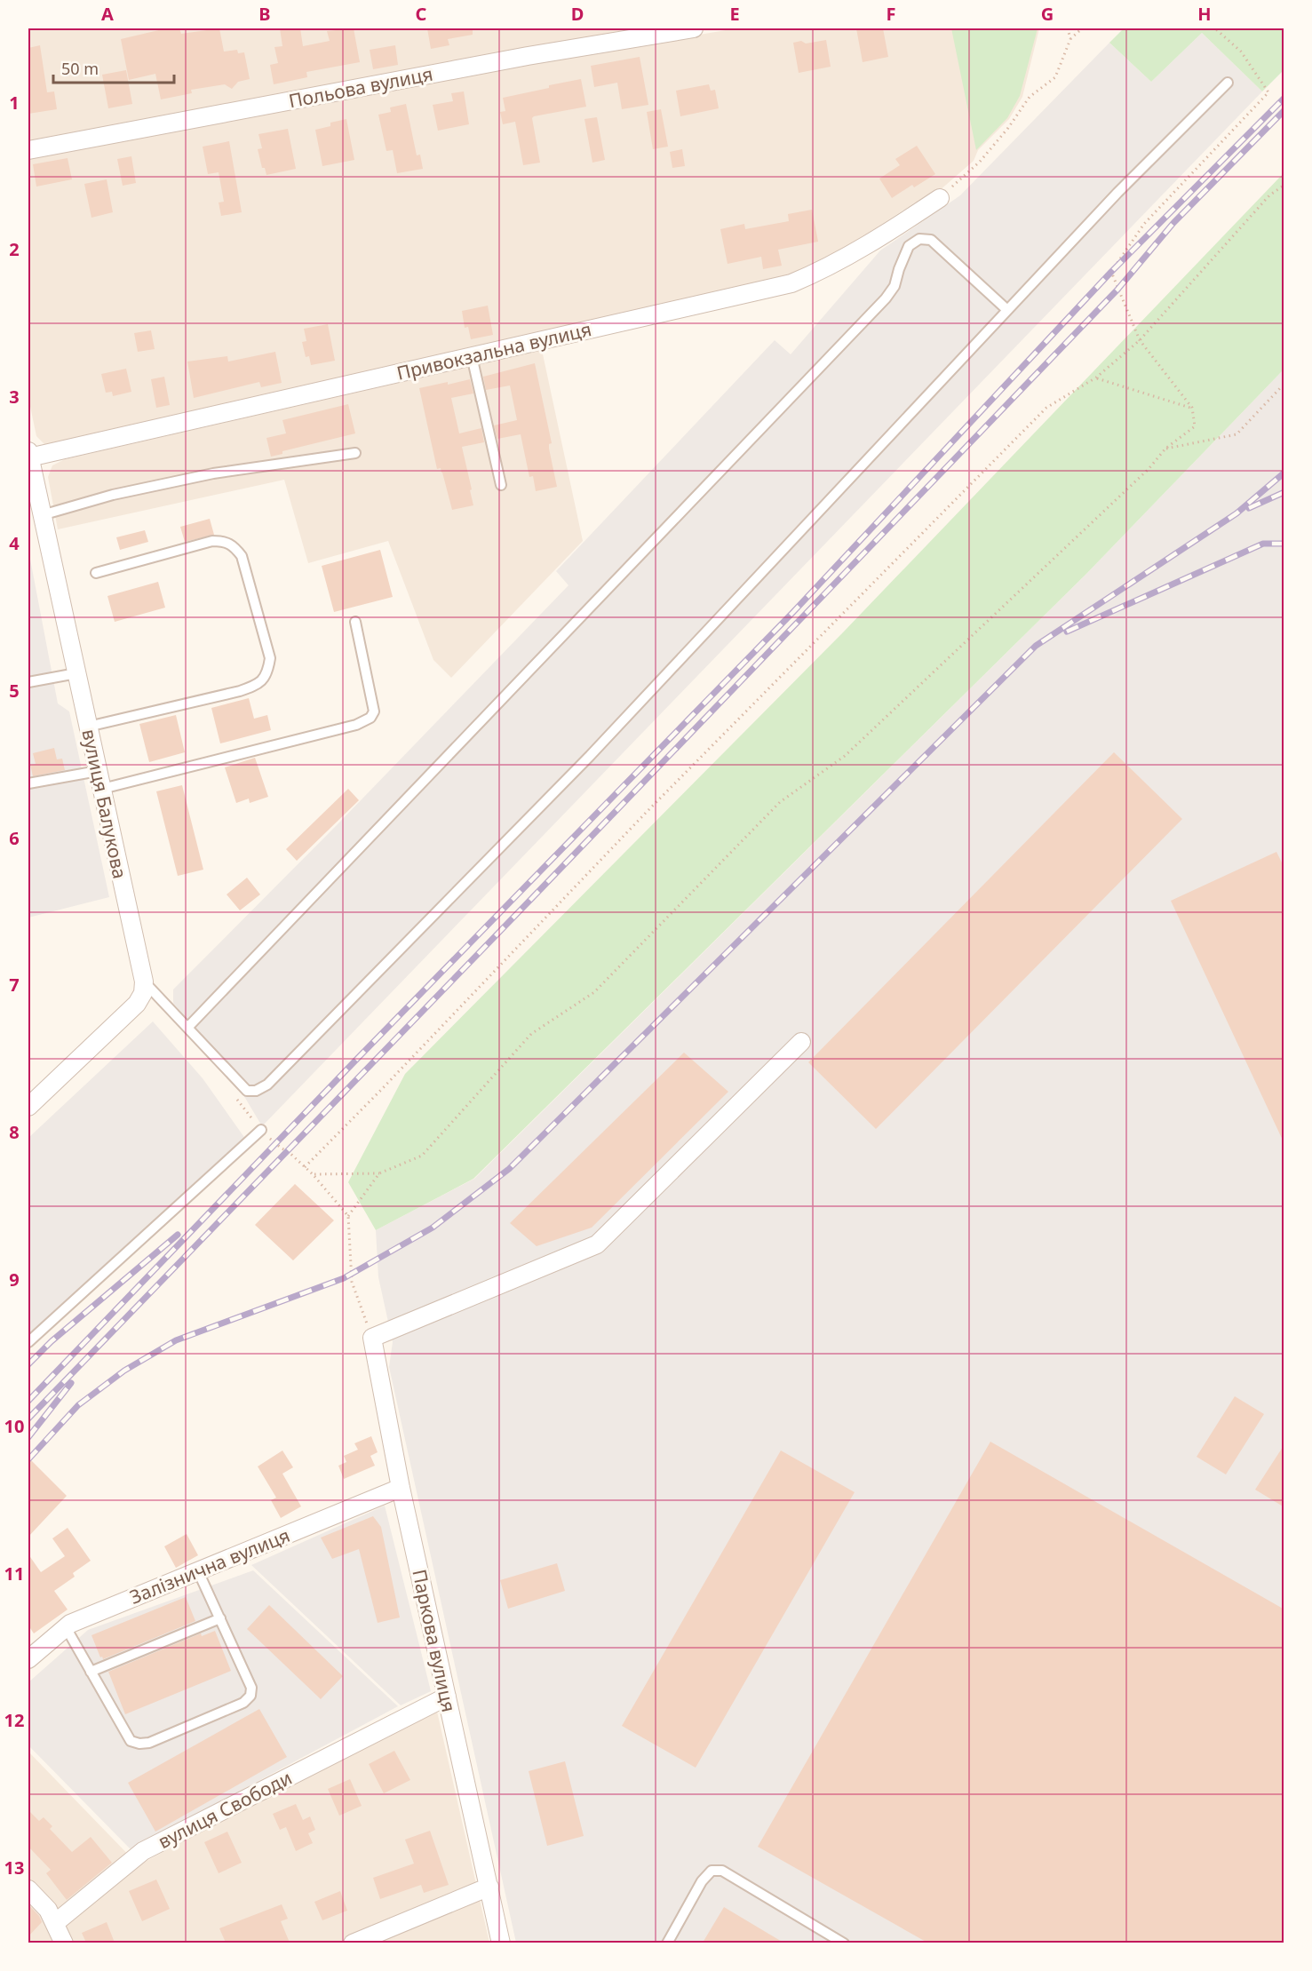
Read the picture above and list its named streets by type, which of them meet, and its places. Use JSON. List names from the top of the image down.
{
  "streets": {
    "street": [
      "Польова вулиця",
      "Привокзальна вулиця",
      "вулиця Балукова",
      "Залізнична вулиця",
      "Паркова вулиця",
      "вулиця Свободи"
    ]
  },
  "crossings": [
    ["Привокзальна вулиця", "вулиця Балукова"],
    ["Залізнична вулиця", "Паркова вулиця"],
    ["Паркова вулиця", "вулиця Свободи"]
  ],
  "scale_bar": "50 m",
  "grid": {
    "columns": [
      "A",
      "B",
      "C",
      "D",
      "E",
      "F",
      "G",
      "H"
    ],
    "rows": [
      "1",
      "2",
      "3",
      "4",
      "5",
      "6",
      "7",
      "8",
      "9",
      "10",
      "11",
      "12",
      "13"
    ]
  }
}
